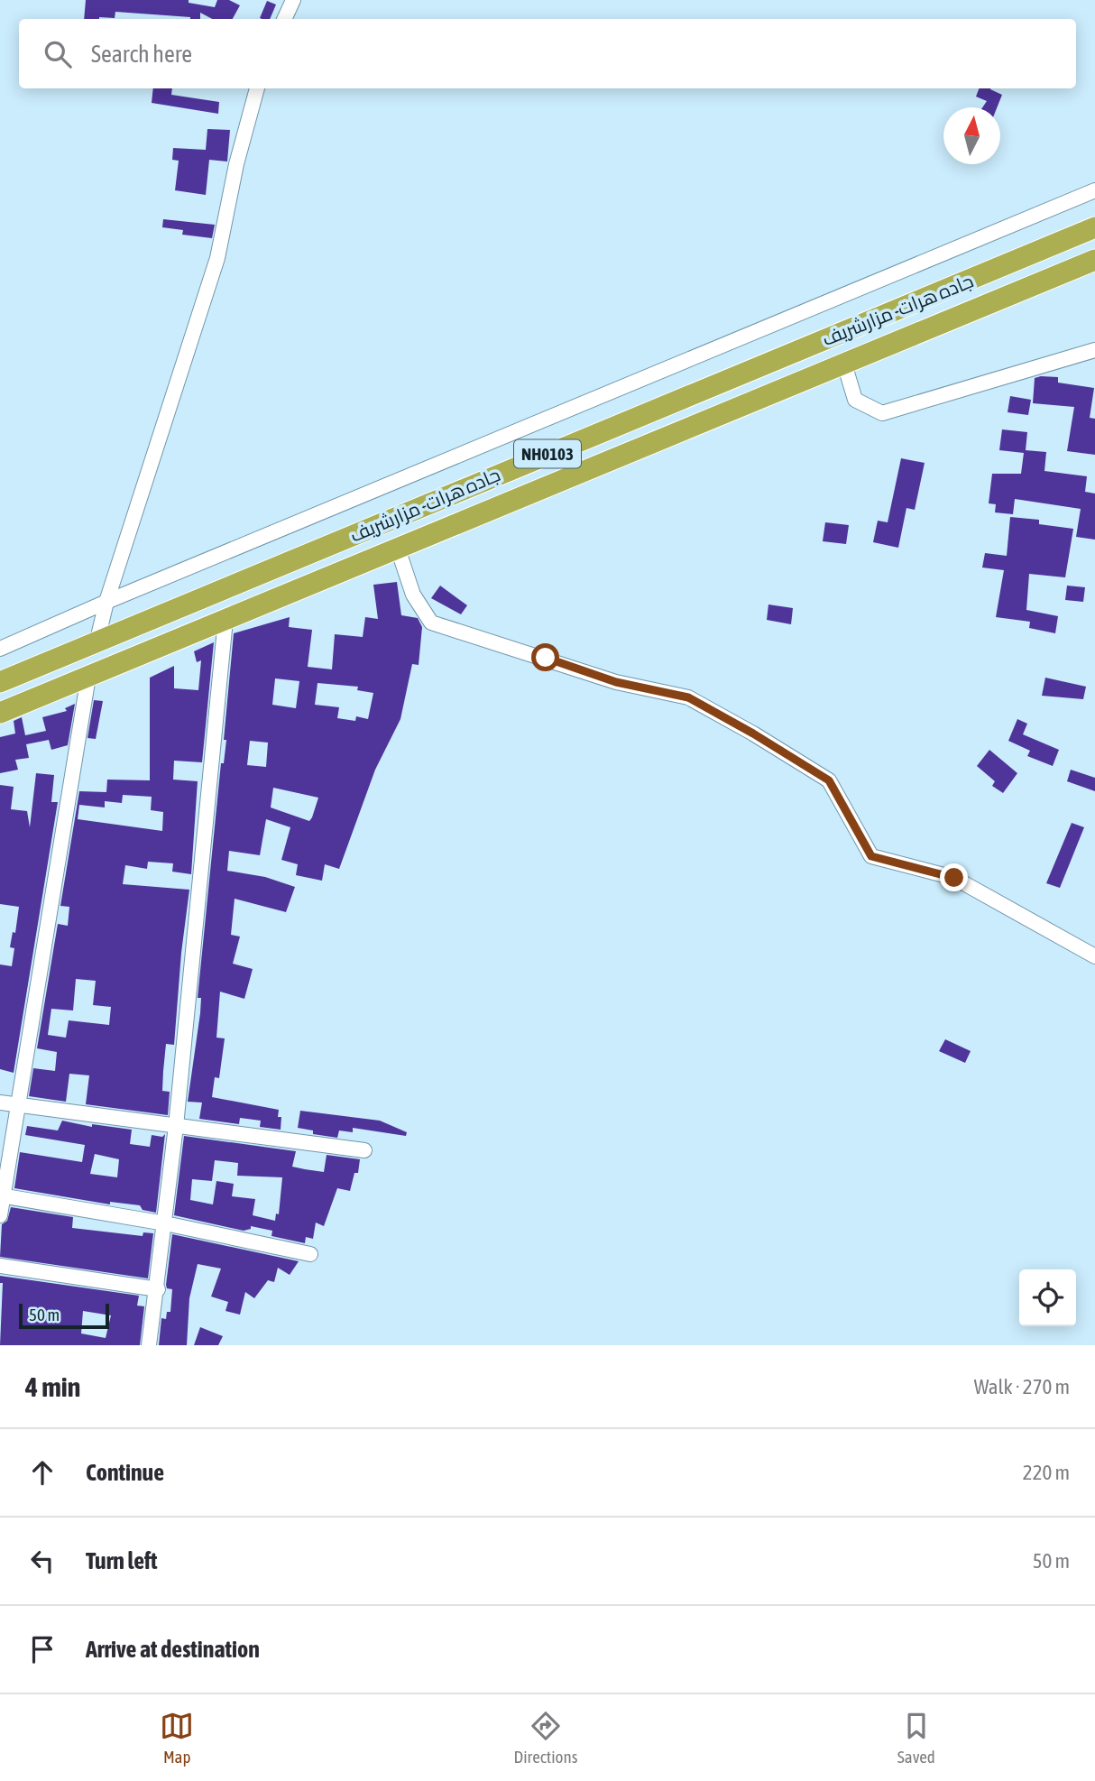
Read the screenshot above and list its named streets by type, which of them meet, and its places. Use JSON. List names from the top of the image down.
{
  "streets": {
    "highway": ["جاده هرات- مزارشریف", "NH0103"]
  },
  "scale_bar": "50 m",
  "north": "top",
  "page": {
    "search": "Search here",
    "scale": "50 m",
    "heading": ["4 min", "Walk · 270 m"],
    "list": [
      ["Continue", "220 m"],
      ["Turn left", "50 m"],
      "Arrive at destination"
    ],
    "nav": ["Map", "Directions", "Saved"]
  }
}
